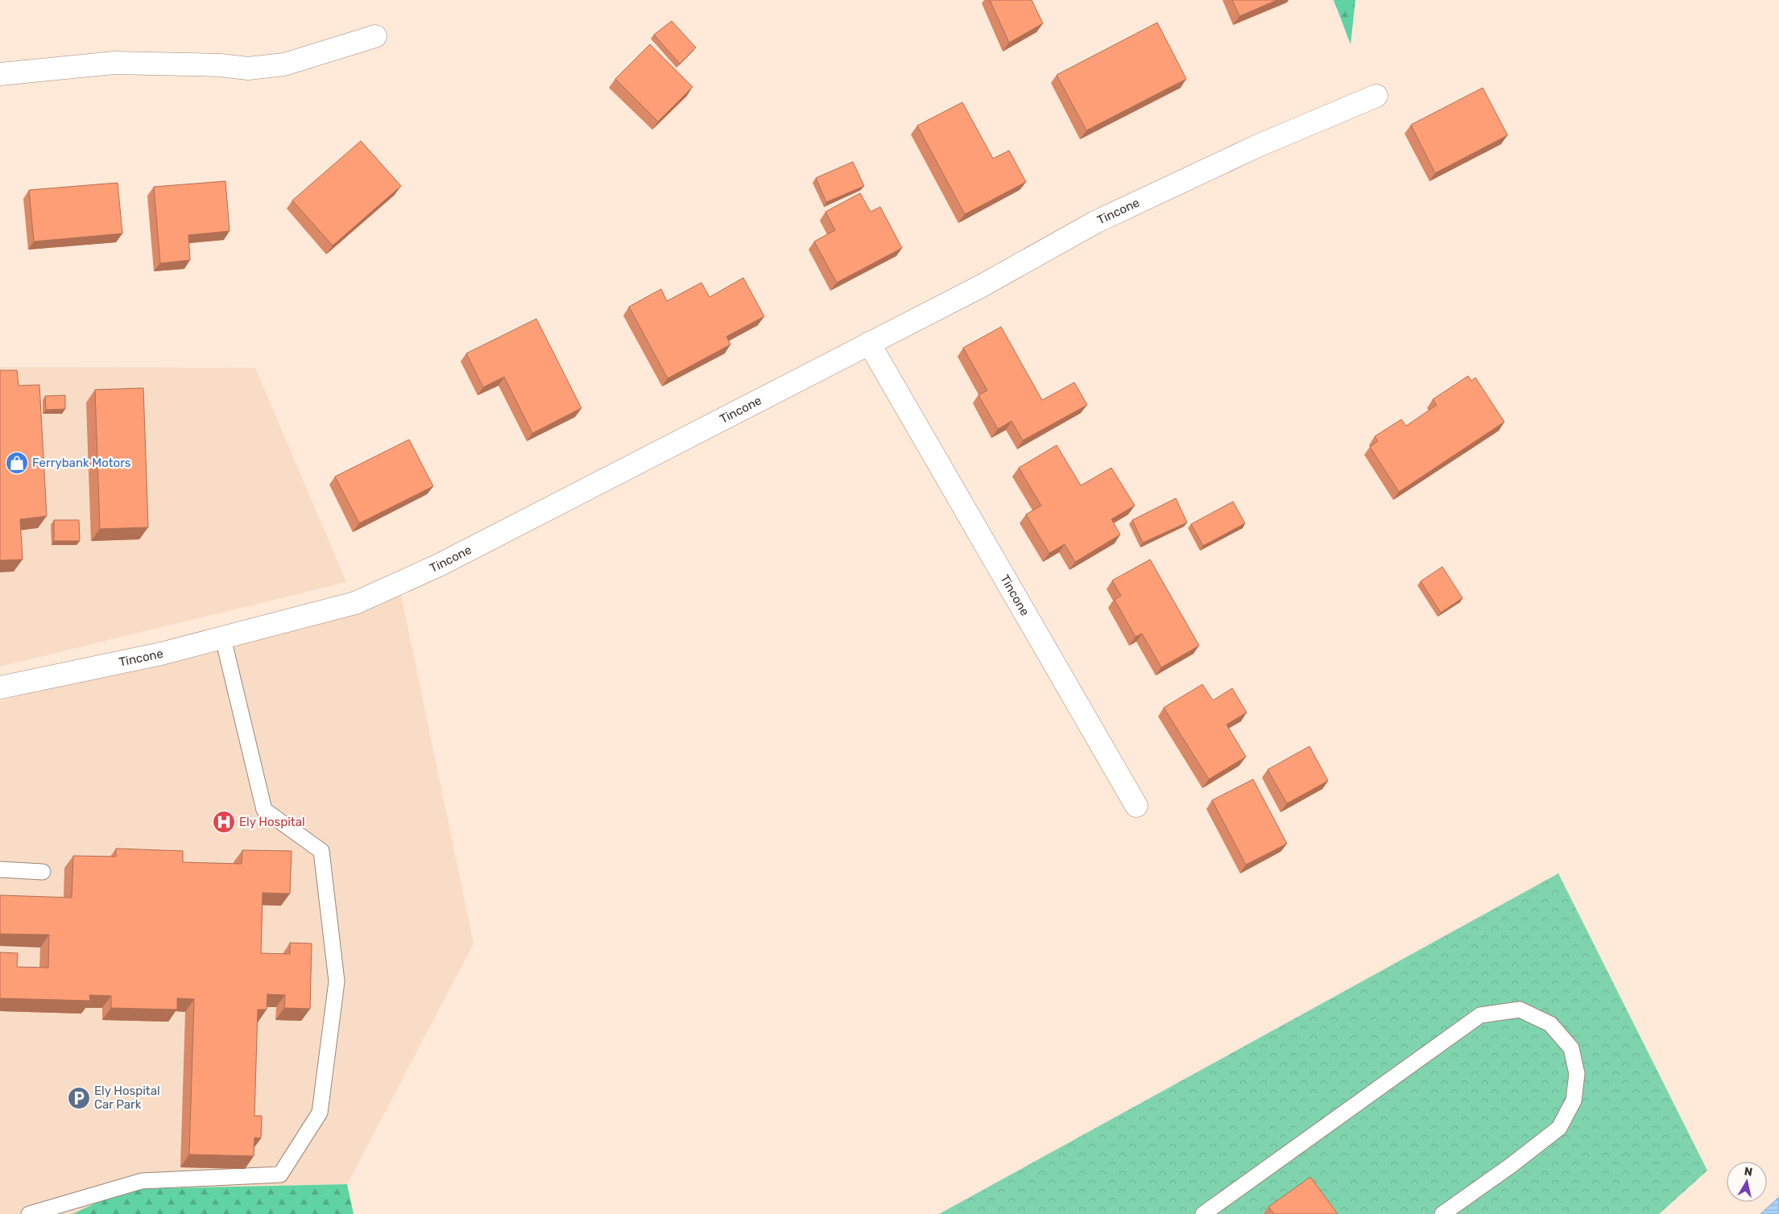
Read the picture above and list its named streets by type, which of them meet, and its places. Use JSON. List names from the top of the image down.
{
  "streets": {
    "street": ["Tincone"]
  },
  "places": {
    "shop": ["Ferrybank Motors"],
    "hospital": ["Ely Hospital"],
    "parking": ["Ely Hospital Car Park"]
  },
  "north": "top"
}
